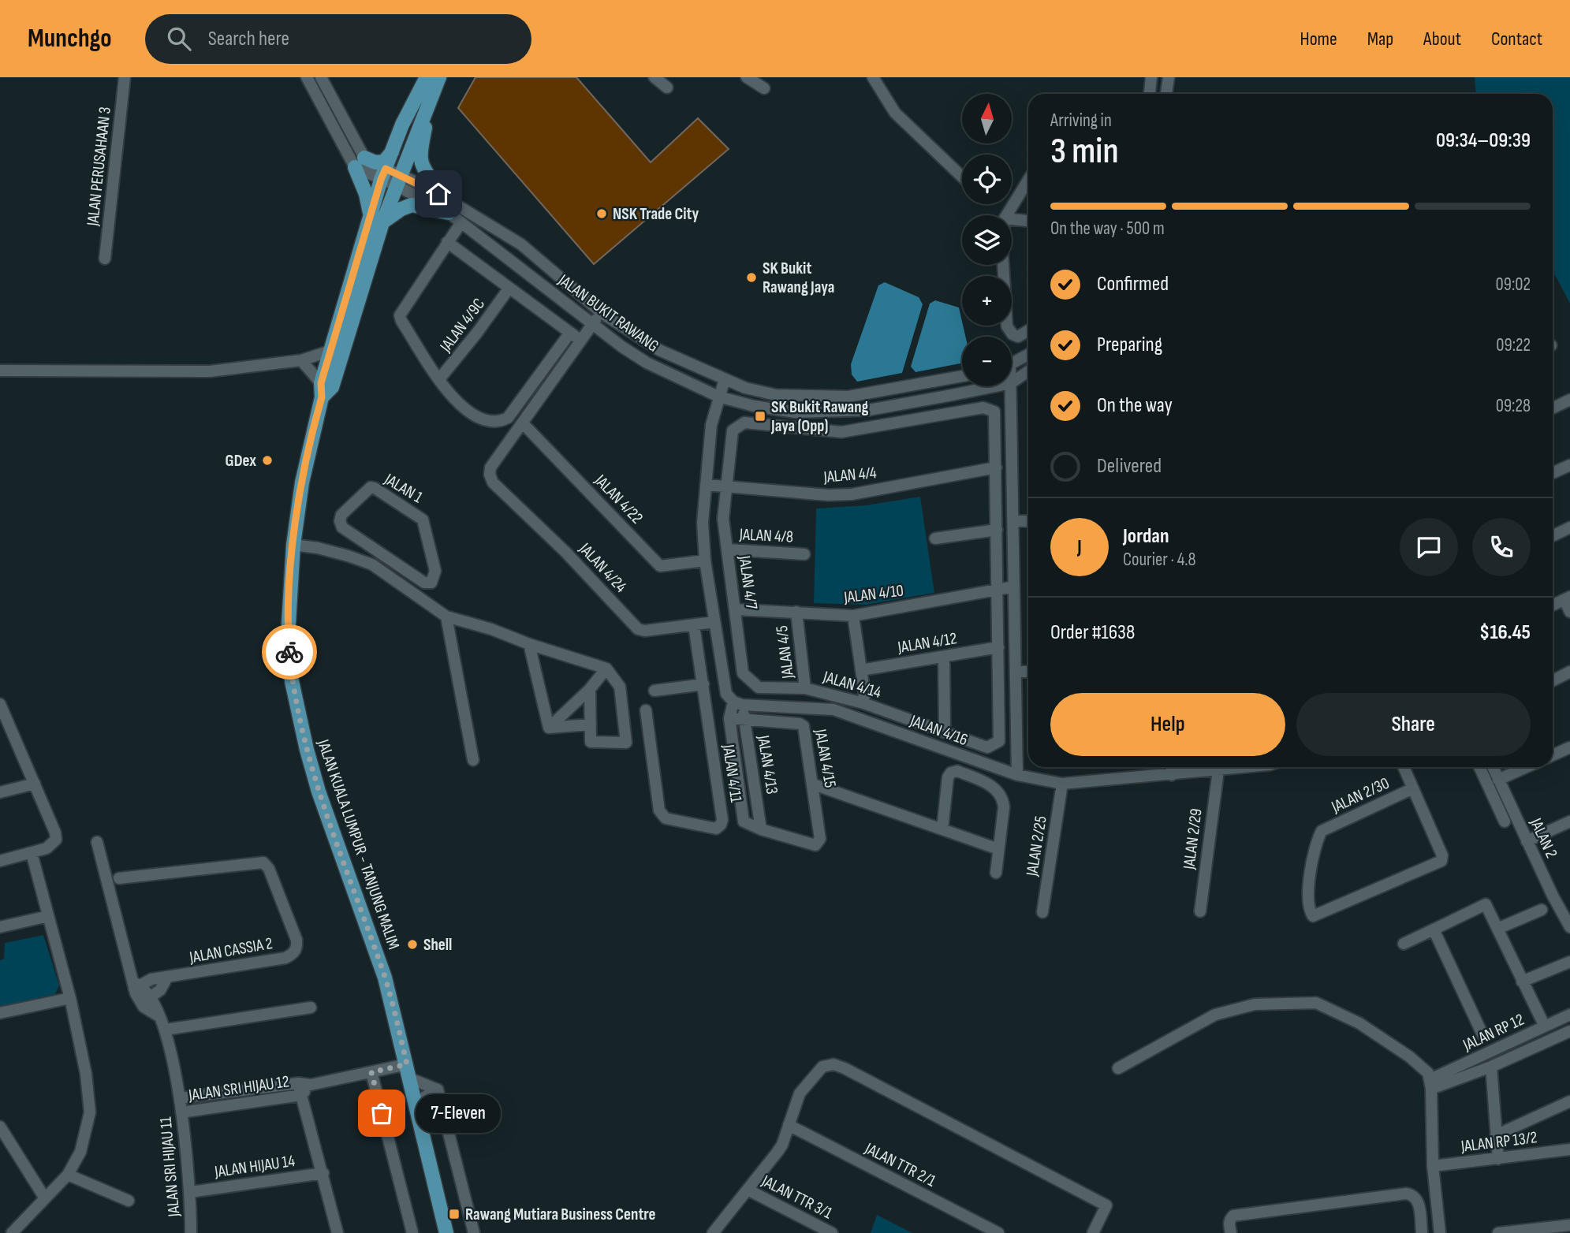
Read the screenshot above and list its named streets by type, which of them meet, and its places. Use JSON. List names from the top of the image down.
{
  "streets": {
    "main road": ["JALAN KUALA LUMPUR - TANJUNG MALIM"],
    "street": [
      "JALAN PERUSAHAAN 3",
      "JALAN BUKIT RAWANG",
      "JALAN 4/9C",
      "JALAN 4/4",
      "JALAN 1",
      "JALAN 4/22",
      "JALAN 4/8",
      "JALAN 4/24",
      "JALAN 4/7",
      "JALAN 4/10",
      "JALAN 4/12",
      "JALAN 4/5",
      "JALAN 4/14",
      "JALAN 4/16",
      "JALAN 4/15",
      "JALAN 4/13",
      "JALAN 4/11",
      "JALAN 2/30",
      "JALAN 2",
      "JALAN 2/29",
      "JALAN 2/25",
      "JALAN CASSIA 2",
      "JALAN RP 12",
      "JALAN SRI HIJAU 12",
      "JALAN RP 13/2",
      "JALAN TTR 2/1",
      "JALAN HIJAU 14",
      "JALAN SRI HIJAU 11",
      "JALAN TTR 3/1"
    ]
  },
  "crossings": [
    ["JALAN BUKIT RAWANG", "JALAN KUALA LUMPUR - TANJUNG MALIM"],
    ["JALAN 4/4", "JALAN 4/7"],
    ["JALAN 4/22", "JALAN 4/24"],
    ["JALAN 4/8", "JALAN 4/7"],
    ["JALAN 4/24", "JALAN 4/11"],
    ["JALAN 4/7", "JALAN 4/10"],
    ["JALAN 4/7", "JALAN 4/14"],
    ["JALAN 4/10", "JALAN 4/5"],
    ["JALAN 4/12", "JALAN 4/14"],
    ["JALAN 4/5", "JALAN 4/14"],
    ["JALAN 4/16", "JALAN 4/13"],
    ["JALAN 4/16", "JALAN 2/29"],
    ["JALAN 4/16", "JALAN 2/25"],
    ["JALAN 4/15", "JALAN 4/13"],
    ["JALAN KUALA LUMPUR - TANJUNG MALIM", "JALAN SRI HIJAU 12"],
    ["JALAN SRI HIJAU 12", "JALAN SRI HIJAU 11"],
    ["JALAN HIJAU 14", "JALAN SRI HIJAU 11"]
  ],
  "places": {
    "other": [
      "NSK Trade City",
      "SK Bukit Rawang Jaya",
      "GDex",
      "Shell",
      "7-Eleven"
    ],
    "transit": ["SK Bukit Rawang Jaya (Opp)", "Rawang Mutiara Business Centre"]
  },
  "north": "top",
  "page": {
    "header": "Munchgo",
    "search": "Search here",
    "nav": [
      "Home",
      "Map",
      "About",
      "Contact"
    ],
    "map_buttons": ["+", "−"],
    "heading": ["3 min", "Arriving in", "09:34–09:39"],
    "panel": [
      "Jordan",
      "Courier · 4.8",
      "Order #1638",
      "$16.45"
    ],
    "bar": "On the way · 500 m",
    "list": [
      ["Confirmed", "09:02"],
      ["Preparing", "09:22"],
      ["On the way", "09:28"],
      "Delivered"
    ],
    "round": "J",
    "buttons": ["Help", "Share"],
    "bubble": "7-Eleven"
  }
}
